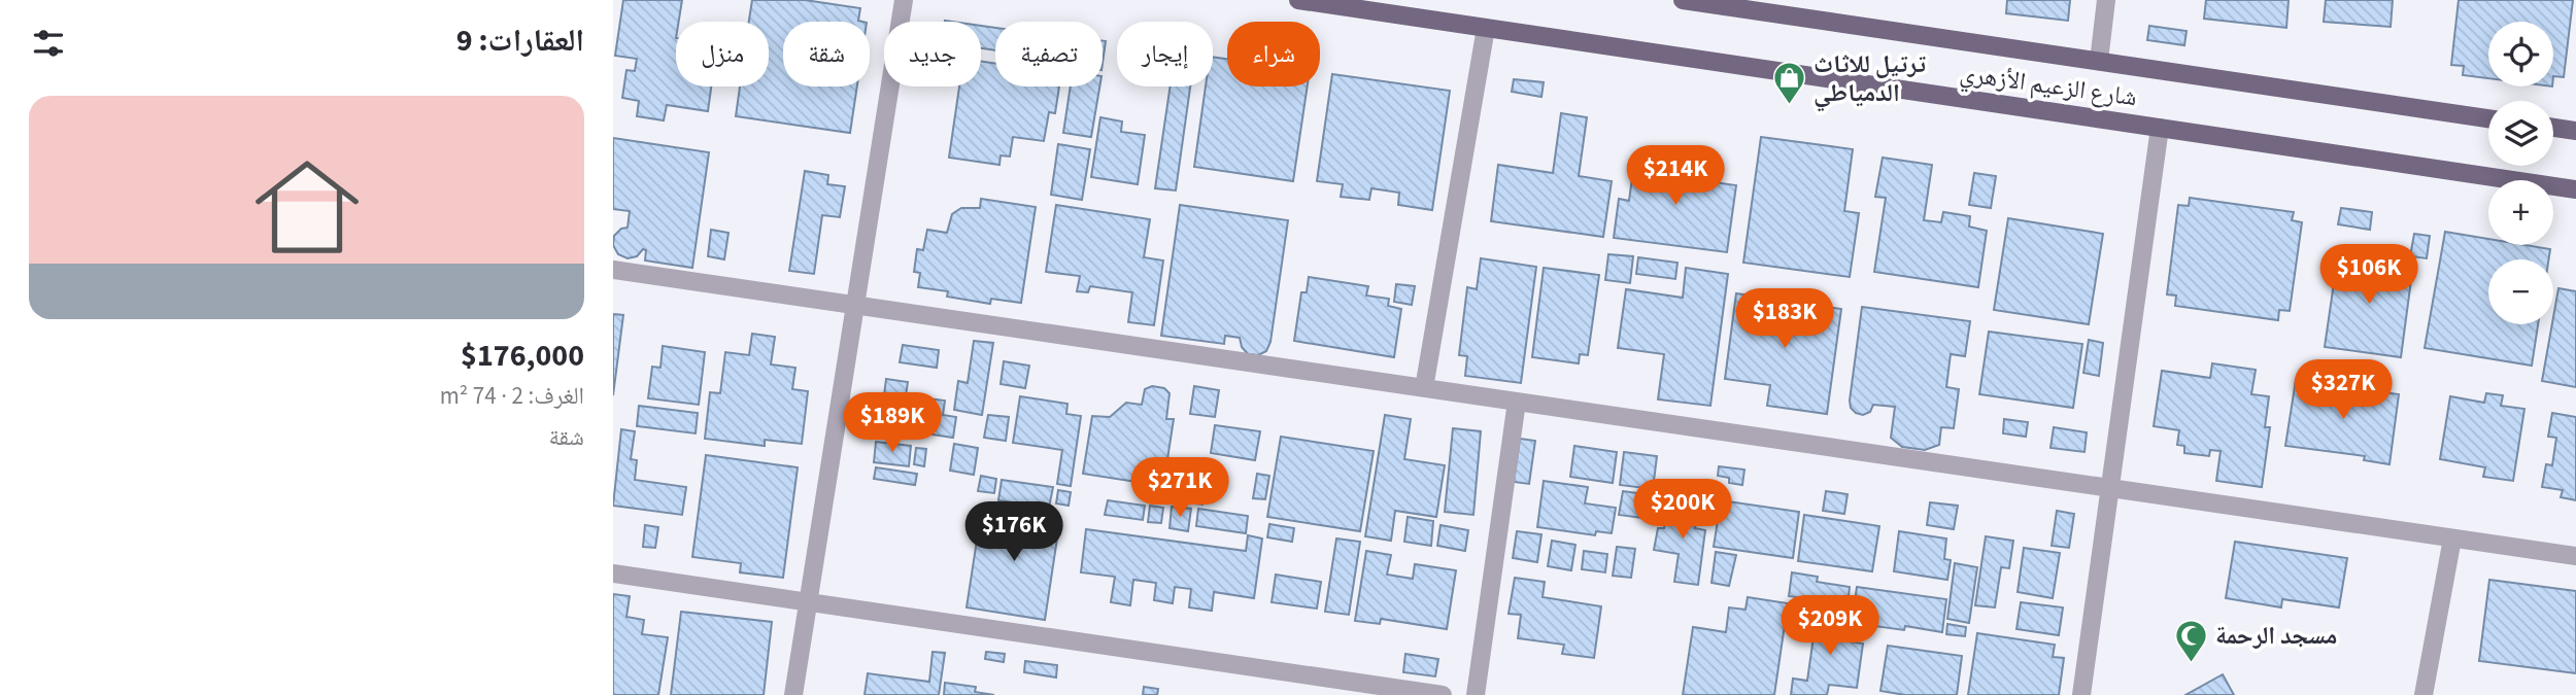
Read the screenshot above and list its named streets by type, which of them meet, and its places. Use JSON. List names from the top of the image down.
{
  "streets": {
    "main road": ["شارع الزعيم الأزهري"]
  },
  "places": {
    "shop": ["ترتيل للاثاث الدمياطي"],
    "mosque": ["مسجد الرحمة"]
  },
  "page": {
    "heading": "العقارات: 9",
    "map_buttons": ["+", "−"],
    "chip": [
      "شراء",
      "إيجار",
      "تصفية",
      "جديد",
      "شقة",
      "منزل"
    ],
    "list": [
      {
        "name": "$176,000",
        "note": "الغرف: 2 · 74 m² · شقة"
      }
    ],
    "price": [
      "$214K",
      "$106K",
      "$183K",
      "$327K",
      "$189K",
      "$271K",
      "$200K",
      "$176K",
      "$209K"
    ]
  }
}
